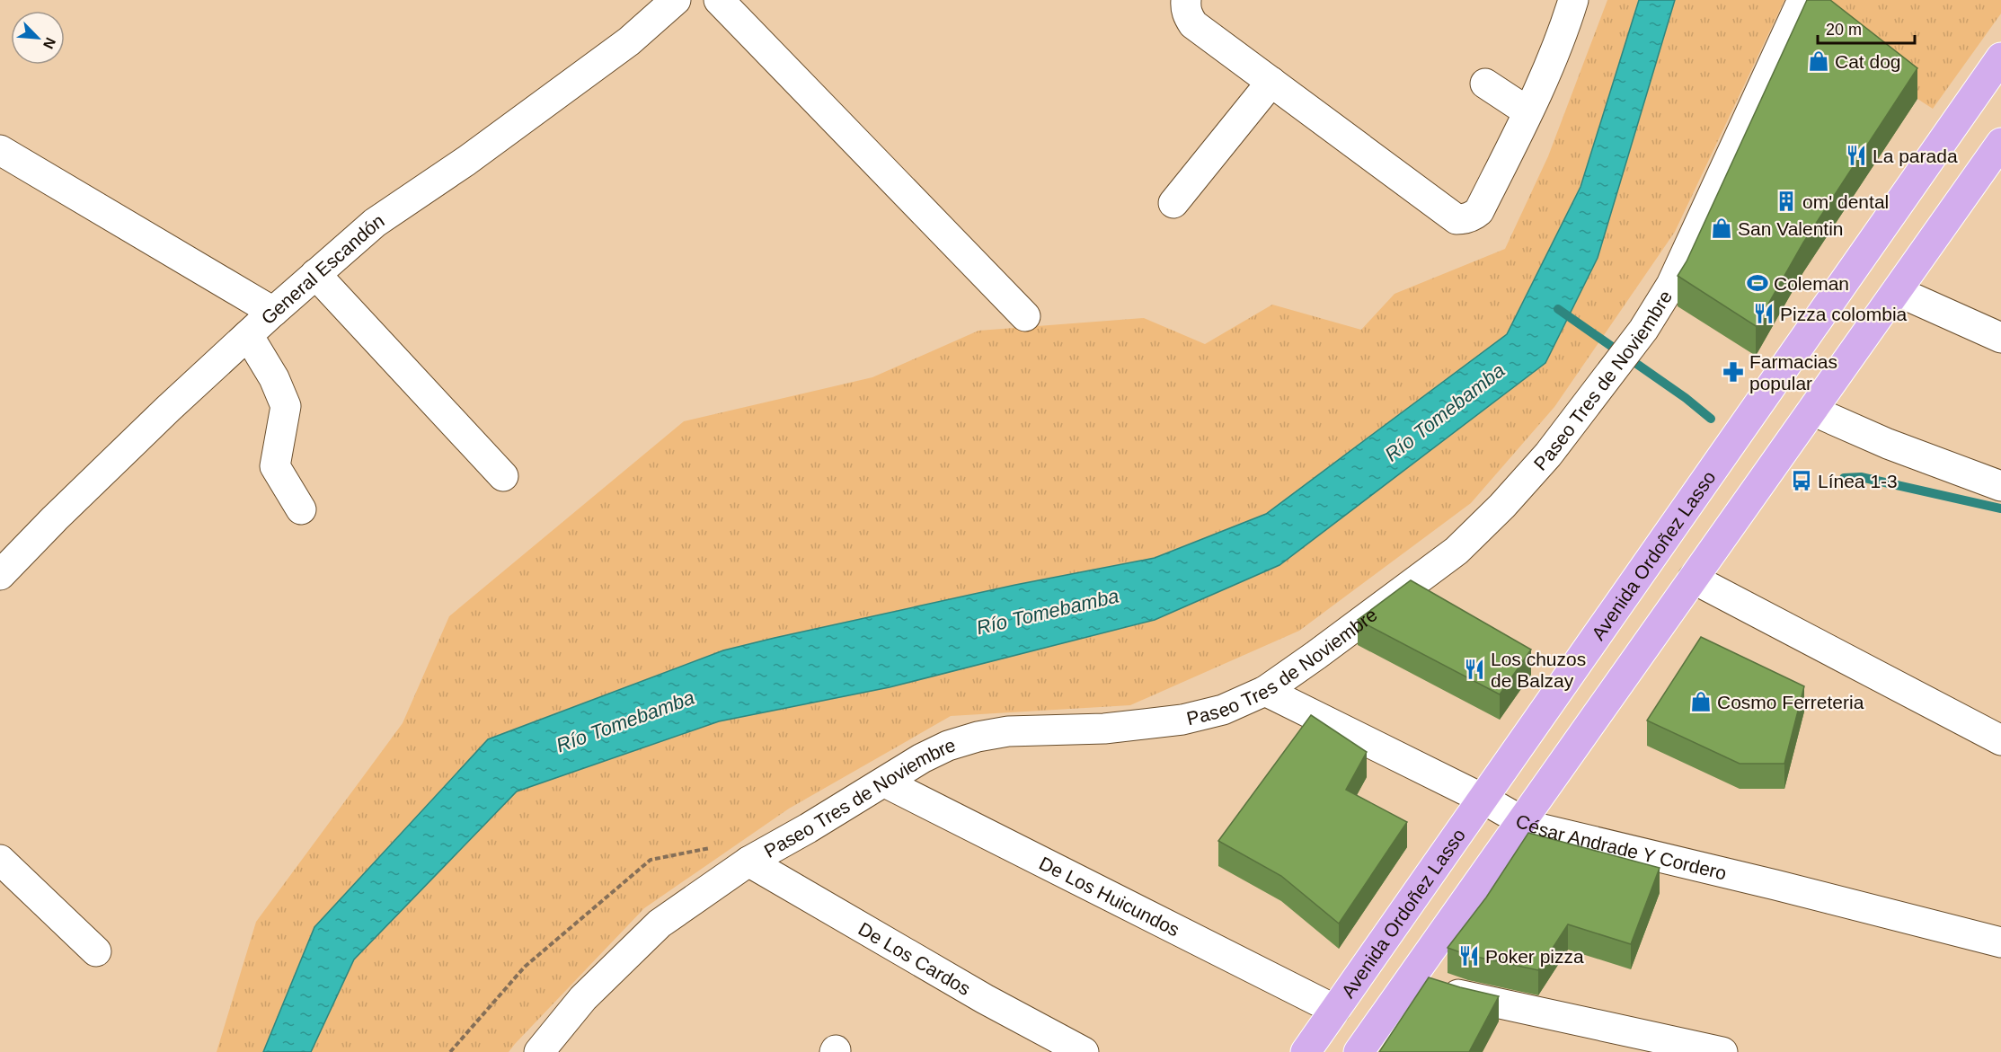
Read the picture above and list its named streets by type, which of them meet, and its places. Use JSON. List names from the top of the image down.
{
  "streets": {
    "main road": ["Avenida Ordoñez Lasso"],
    "street": [
      "General Escandón",
      "Paseo Tres de Noviembre",
      "César Andrade Y Cordero",
      "De Los Huicundos",
      "De Los Cardos"
    ]
  },
  "crossings": [
    ["Paseo Tres de Noviembre", "César Andrade Y Cordero"],
    ["Paseo Tres de Noviembre", "De Los Huicundos"],
    ["Paseo Tres de Noviembre", "De Los Cardos"],
    ["Avenida Ordoñez Lasso", "César Andrade Y Cordero"],
    ["Avenida Ordoñez Lasso", "De Los Huicundos"]
  ],
  "water": ["Río Tomebamba"],
  "places": {
    "shop": ["Cat dog", "San Valentin", "Cosmo Ferreteria"],
    "restaurant": [
      "La parada",
      "Pizza colombia",
      "Los chuzos de Balzay",
      "Poker pizza"
    ],
    "building": ["om' dental"],
    "sports": ["Coleman"],
    "pharmacy": ["Farmacias popular"],
    "bus stop": ["Línea 1-3"]
  },
  "scale_bar": "20 m",
  "north": "bottom right"
}
